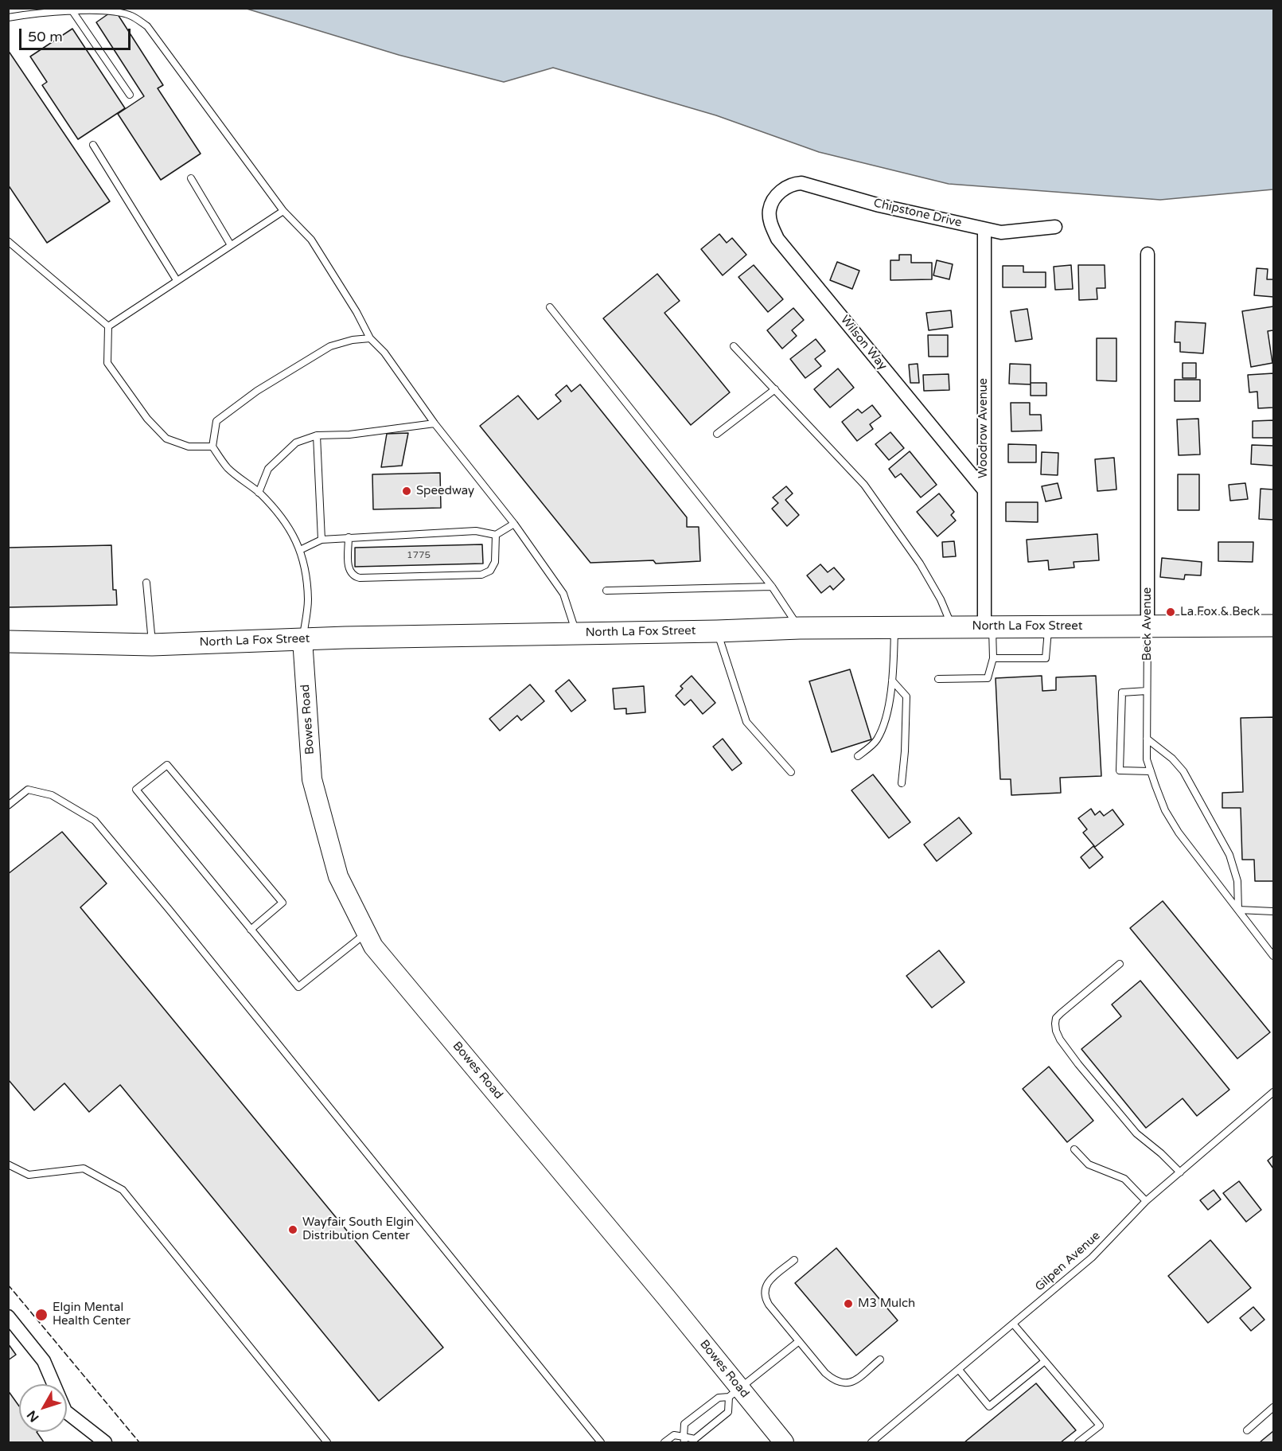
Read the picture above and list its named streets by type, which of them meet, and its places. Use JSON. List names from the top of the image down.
{
  "streets": {
    "main road": ["North La Fox Street"],
    "street": [
      "Chipstone Drive",
      "Wilson Way",
      "Woodrow Avenue",
      "Beck Avenue",
      "Bowes Road"
    ],
    "lane": ["Gilpen Avenue"]
  },
  "crossings": [
    ["Chipstone Drive", "Wilson Way"],
    ["Chipstone Drive", "Woodrow Avenue"],
    ["Wilson Way", "Woodrow Avenue"],
    ["Woodrow Avenue", "North La Fox Street"],
    ["Beck Avenue", "North La Fox Street"],
    ["North La Fox Street", "Bowes Road"]
  ],
  "places": [
    "Speedway",
    "La Fox & Beck",
    "Wayfair South Elgin Distribution Center",
    "M3 Mulch",
    "Elgin Mental Health Center"
  ],
  "house_numbers": ["1775"],
  "scale_bar": "50 m",
  "north": "bottom left"
}
